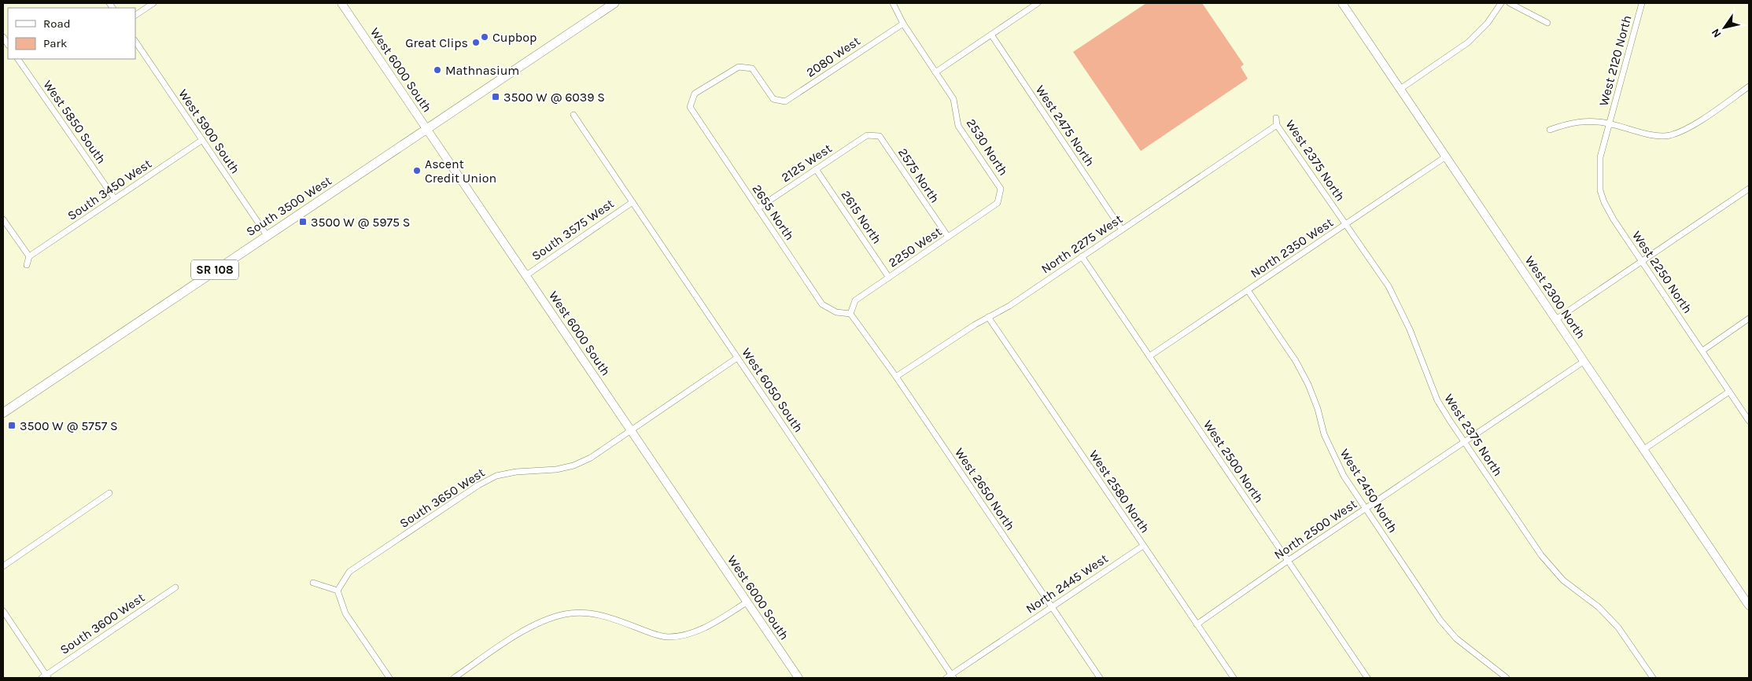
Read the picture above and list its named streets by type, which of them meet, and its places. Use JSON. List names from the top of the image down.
{
  "streets": {
    "main road": ["South 3500 West", "SR 108"],
    "street": [
      "2080 West",
      "West 2120 North",
      "West 6000 South",
      "West 5850 South",
      "West 2475 North",
      "West 5900 South",
      "2530 North",
      "West 2375 North",
      "2125 West",
      "2575 North",
      "South 3450 West",
      "2655 North",
      "2615 North",
      "South 3575 West",
      "North 2275 West",
      "2250 West",
      "North 2350 West",
      "West 2250 North",
      "West 2300 North",
      "West 6050 South",
      "West 2500 North",
      "West 2650 North",
      "West 2450 North",
      "West 2580 North",
      "South 3650 West",
      "North 2500 West",
      "North 2445 West",
      "South 3600 West"
    ]
  },
  "crossings": [
    ["2080 West", "2530 North"],
    ["2080 West", "2655 North"],
    ["West 2120 North", "West 2250 North"],
    ["West 6000 South", "South 3500 West"],
    ["West 6000 South", "South 3575 West"],
    ["West 6000 South", "South 3650 West"],
    ["West 5850 South", "South 3450 West"],
    ["West 2475 North", "North 2275 West"],
    ["West 5900 South", "South 3450 West"],
    ["West 5900 South", "South 3500 West"],
    ["2530 North", "2250 West"],
    ["West 2375 North", "North 2275 West"],
    ["West 2375 North", "North 2350 West"],
    ["West 2375 North", "North 2500 West"],
    ["2125 West", "2575 North"],
    ["2125 West", "2655 North"],
    ["2125 West", "2615 North"],
    ["2575 North", "2250 West"],
    ["2655 North", "2250 West"],
    ["2655 North", "West 2650 North"],
    ["2615 North", "2250 West"],
    ["South 3575 West", "West 6050 South"],
    ["North 2275 West", "West 2500 North"],
    ["North 2275 West", "West 2650 North"],
    ["North 2275 West", "West 2580 North"],
    ["2250 West", "West 2650 North"],
    ["North 2350 West", "West 2300 North"],
    ["North 2350 West", "West 2500 North"],
    ["North 2350 West", "West 2450 North"],
    ["West 2300 North", "North 2500 West"],
    ["West 6050 South", "South 3650 West"],
    ["West 6050 South", "North 2445 West"],
    ["West 2500 North", "North 2500 West"],
    ["West 2650 North", "North 2445 West"],
    ["West 2450 North", "North 2500 West"],
    ["West 2580 North", "North 2500 West"],
    ["West 2580 North", "North 2445 West"]
  ],
  "places": {
    "other": [
      "Cupbop",
      "Great Clips",
      "Mathnasium",
      "Ascent Credit Union"
    ],
    "transit": ["3500 W @ 6039 S", "3500 W @ 5975 S", "3500 W @ 5757 S"]
  },
  "legend": ["Road", "Park"],
  "north": "bottom left"
}
